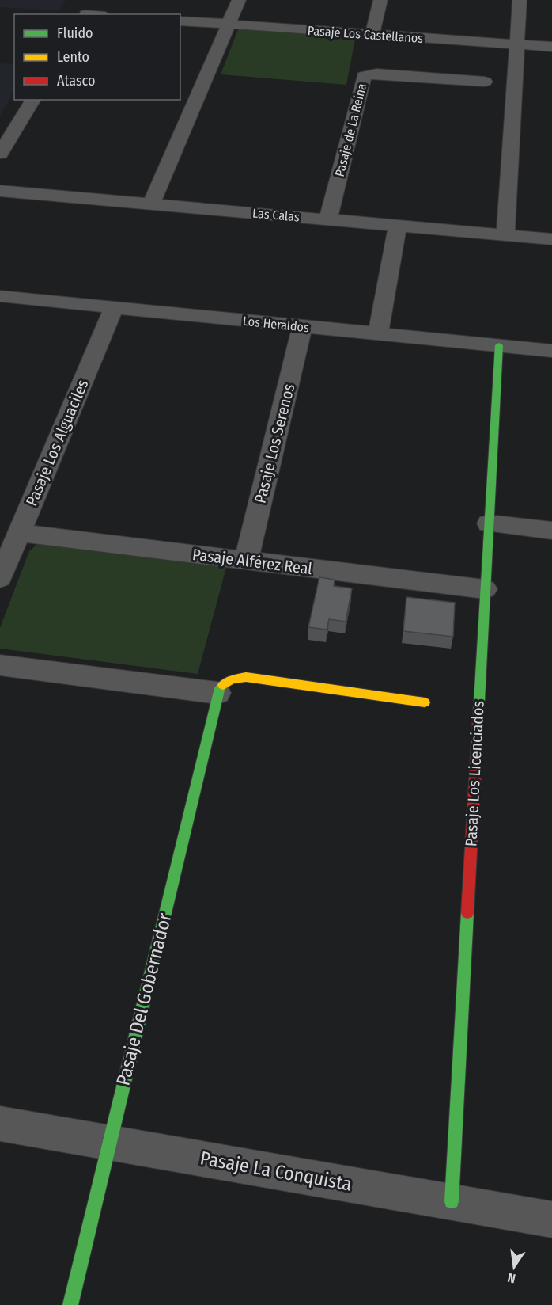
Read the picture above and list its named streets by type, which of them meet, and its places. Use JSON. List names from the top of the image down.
{
  "streets": {
    "street": [
      "Pasaje Los Castellanos",
      "Pasaje de La Reina",
      "Las Calas",
      "Los Heraldos",
      "Pasaje Los Alguaciles",
      "Pasaje Los Serenos",
      "Pasaje Alférez Real",
      "Pasaje Los Licenciados",
      "Pasaje Del Gobernador",
      "Pasaje La Conquista"
    ]
  },
  "crossings": [
    ["Pasaje de La Reina", "Las Calas"],
    ["Los Heraldos", "Pasaje Los Alguaciles"],
    ["Los Heraldos", "Pasaje Los Serenos"],
    ["Los Heraldos", "Pasaje Los Licenciados"],
    ["Pasaje Los Alguaciles", "Pasaje Alférez Real"],
    ["Pasaje Los Serenos", "Pasaje Alférez Real"],
    ["Pasaje Alférez Real", "Pasaje Los Licenciados"],
    ["Pasaje Los Licenciados", "Pasaje La Conquista"],
    ["Pasaje Del Gobernador", "Pasaje La Conquista"]
  ],
  "legend": ["Fluido", "Lento", "Atasco"],
  "north": "bottom"
}
